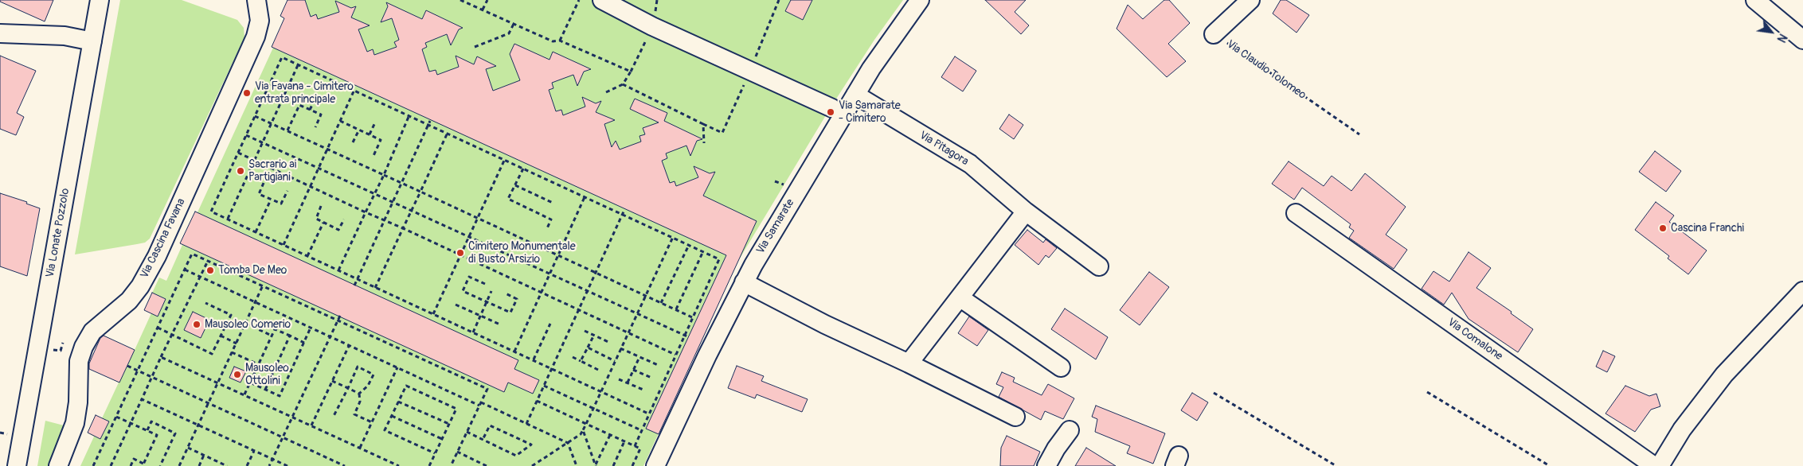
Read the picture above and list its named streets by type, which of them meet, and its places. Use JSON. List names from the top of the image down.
{
  "streets": {
    "street": [
      "Via Claudio Tolomeo",
      "Via Pitagora",
      "Via Samarate",
      "Via Lonate Pozzolo",
      "Via Cascina Favana",
      "Via Comalone"
    ]
  },
  "crossings": [
    ["Via Pitagora", "Via Samarate"]
  ],
  "places": [
    "Via Favana - Cimitero entrata principale",
    "Via Samarate - Cimitero",
    "Sacrario ai Partigiani",
    "Cascina Franchi",
    "Cimitero Monumentale di Busto Arsizio",
    "Tomba De Meo",
    "Mausoleo Comerio",
    "Mausoleo Ottolini"
  ],
  "north": "bottom right"
}
